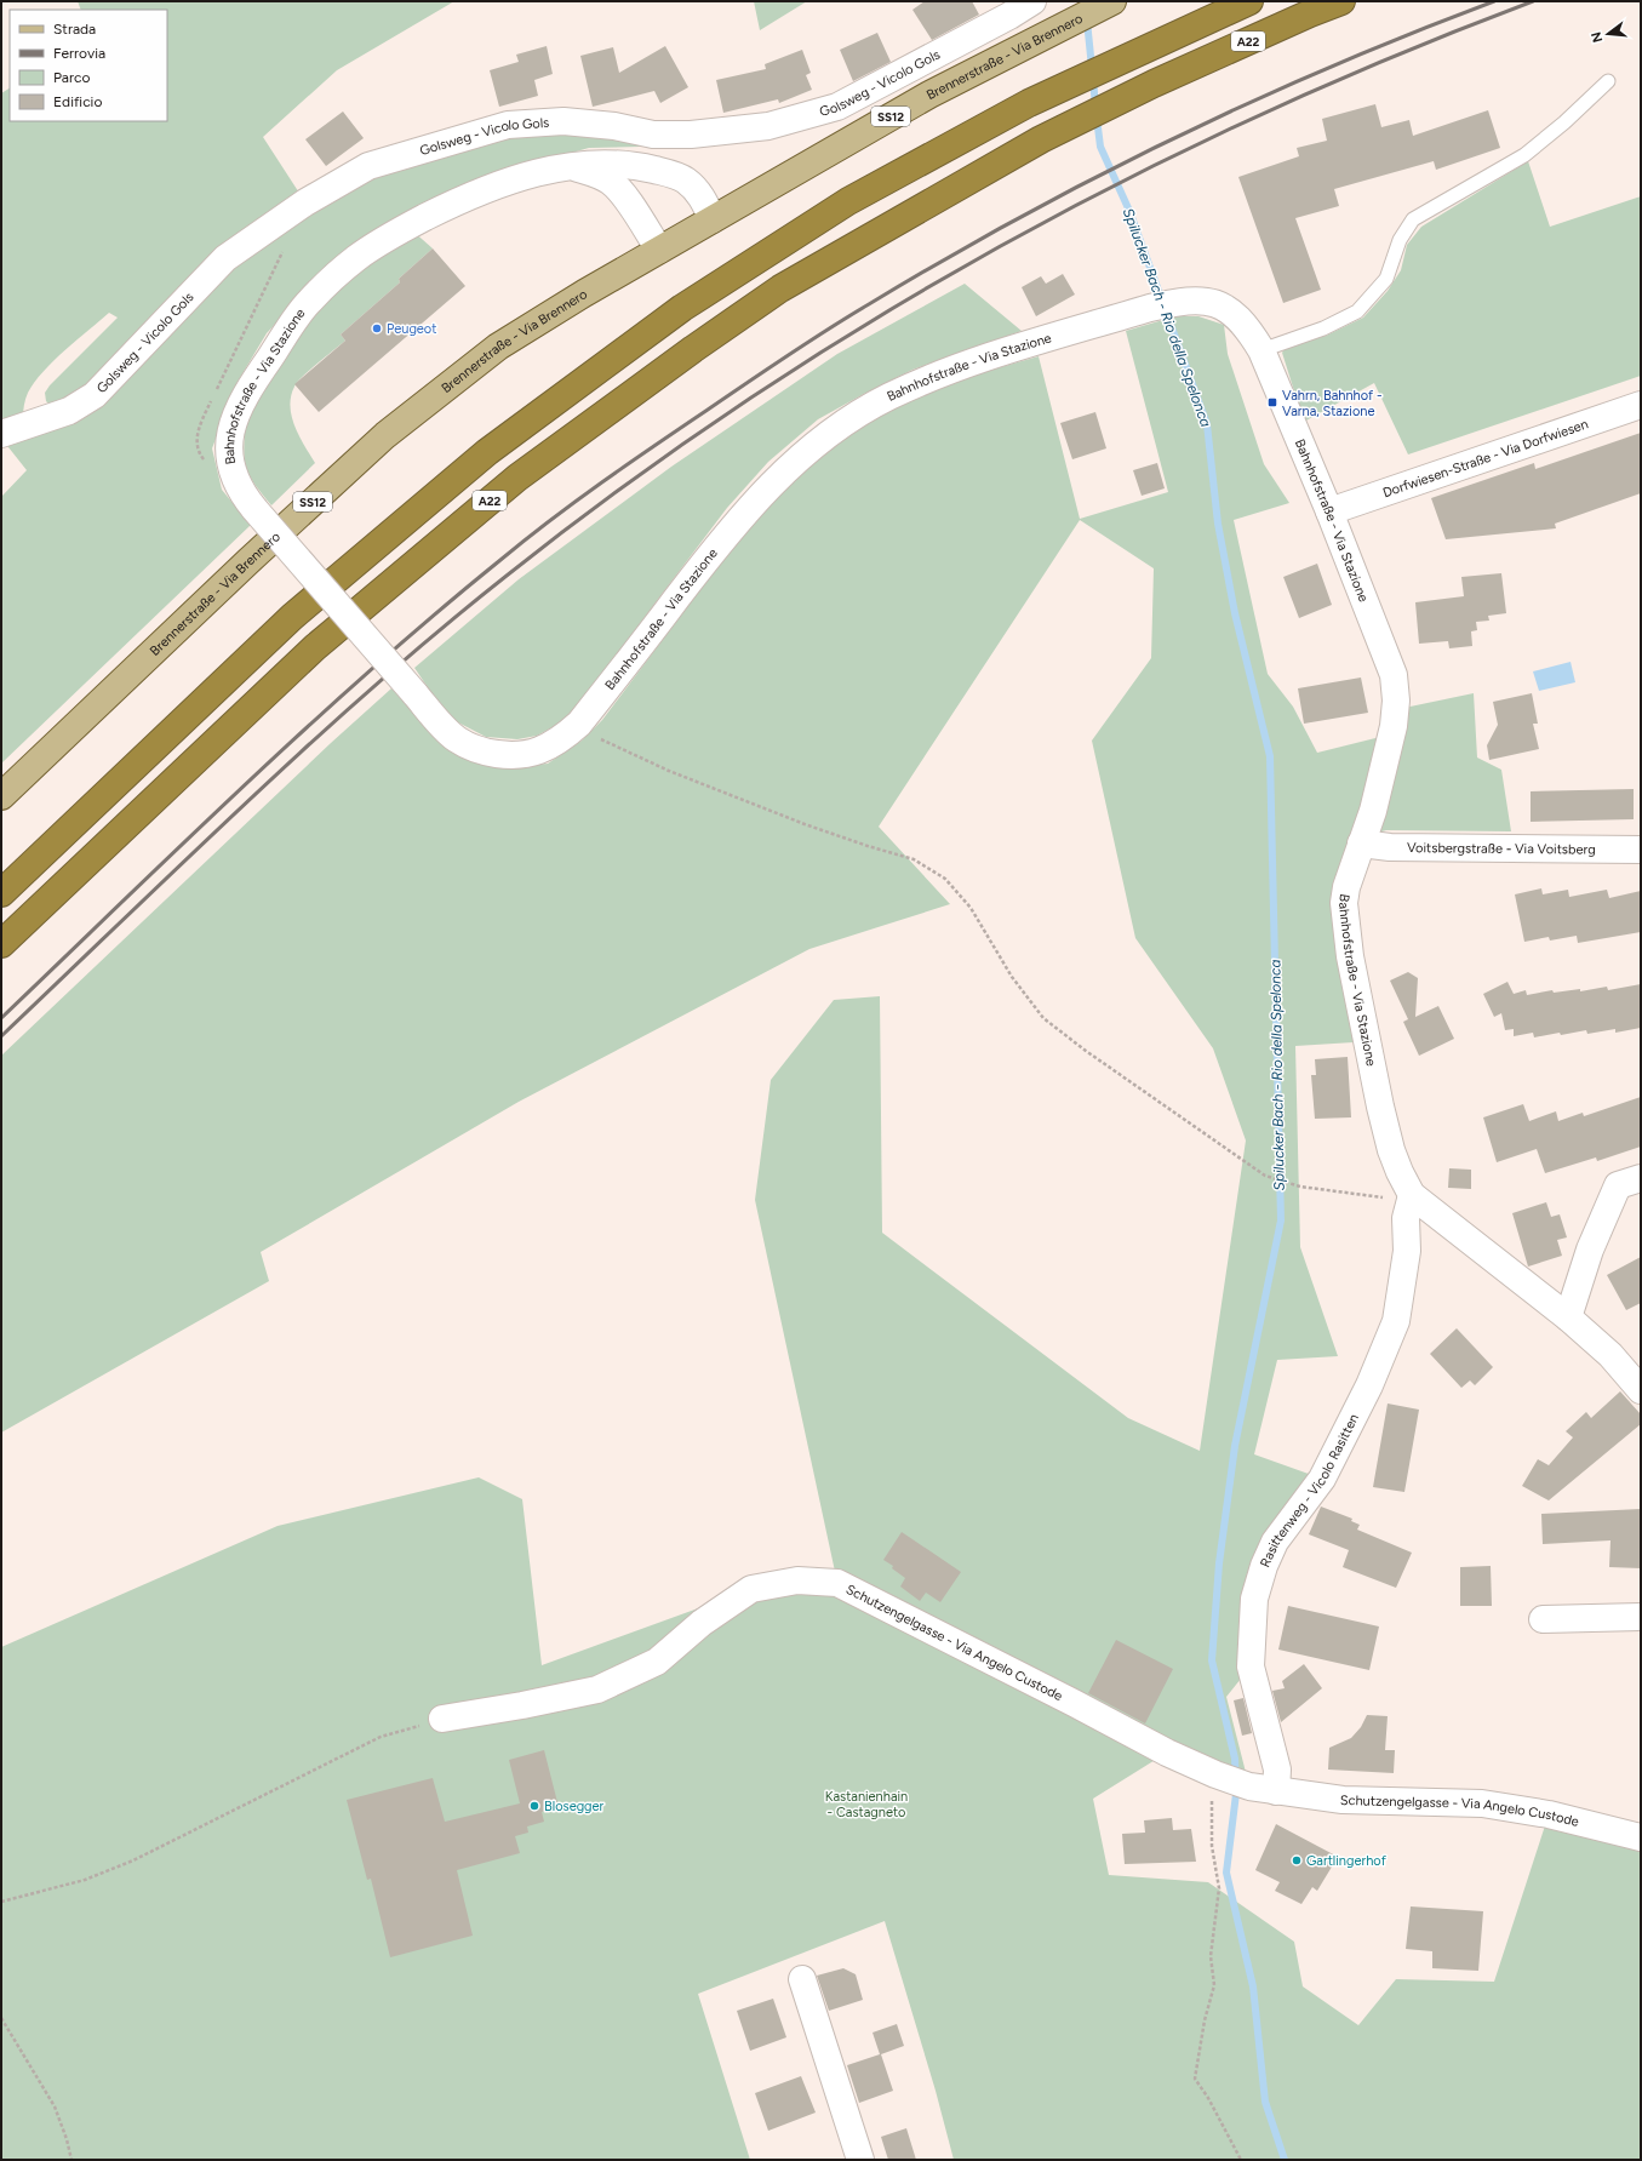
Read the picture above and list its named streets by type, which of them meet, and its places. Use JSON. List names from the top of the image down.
{
  "streets": {
    "highway": ["A22"],
    "main road": ["Brennerstraße - Via Brennero", "SS12"],
    "street": [
      "Golsweg - Vicolo Gols",
      "Bahnhofstraße - Via Stazione",
      "Dorfwiesen-Straße - Via Dorfwiesen",
      "Voitsbergstraße - Via Voitsberg",
      "Rasittenweg - Vicolo Rasitten",
      "Schutzengelgasse - Via Angelo Custode"
    ]
  },
  "crossings": [
    ["Brennerstraße - Via Brennero", "Bahnhofstraße - Via Stazione"],
    ["Bahnhofstraße - Via Stazione", "Dorfwiesen-Straße - Via Dorfwiesen"],
    ["Bahnhofstraße - Via Stazione", "Voitsbergstraße - Via Voitsberg"],
    ["Bahnhofstraße - Via Stazione", "Rasittenweg - Vicolo Rasitten"],
    ["Rasittenweg - Vicolo Rasitten", "Schutzengelgasse - Via Angelo Custode"]
  ],
  "water": ["Spilucker Bach - Rio della Spelonca"],
  "parks": ["Kastanienhain - Castagneto"],
  "places": {
    "other": ["Peugeot", "Blosegger", "Gartlingerhof"],
    "transit": ["Vahrn, Bahnhof - Varna, Stazione"]
  },
  "legend": [
    "Strada",
    "Ferrovia",
    "Parco",
    "Edificio"
  ],
  "north": "left"
}
